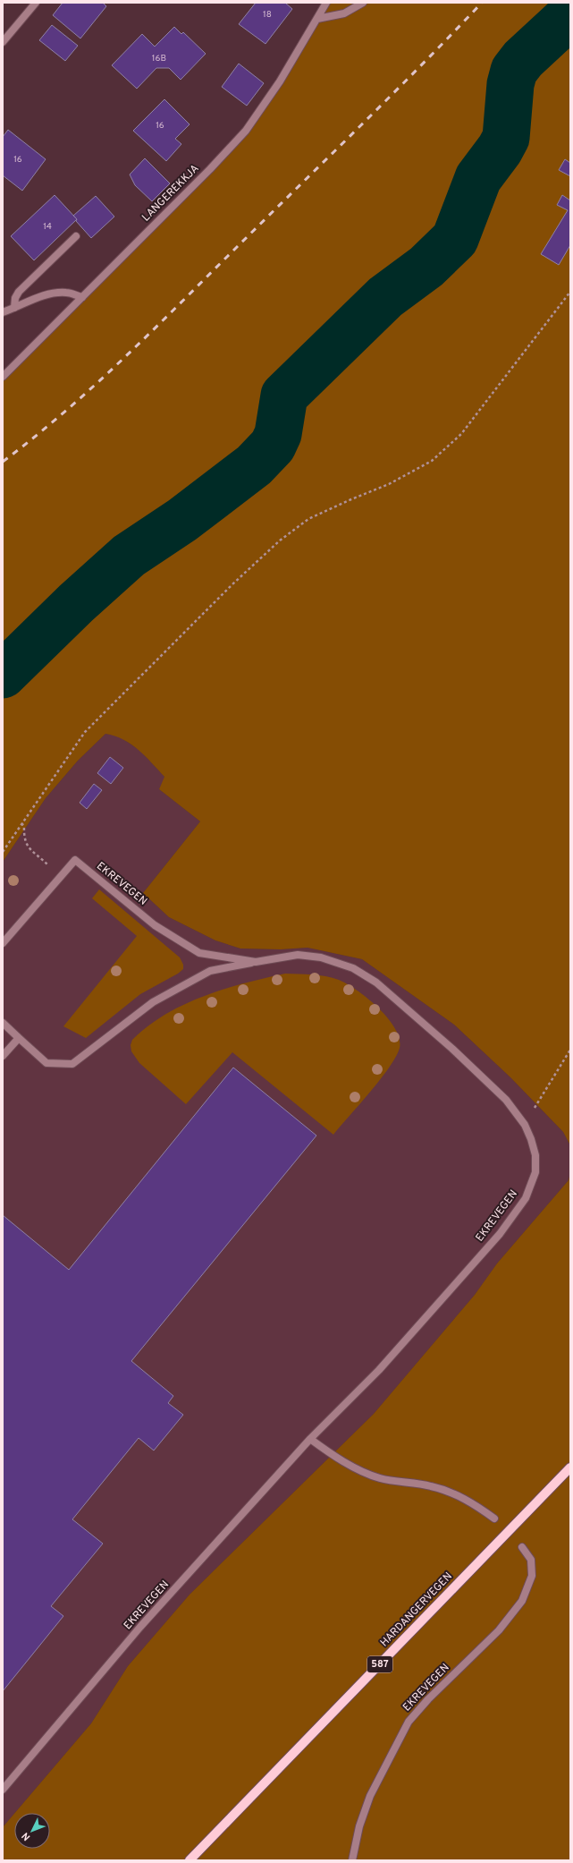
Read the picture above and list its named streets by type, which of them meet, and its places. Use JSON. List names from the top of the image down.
{
  "streets": {
    "main road": ["HARDANGERVEGEN", "587"],
    "street": ["LANGEREKKJA", "EKREVEGEN"]
  },
  "house_numbers": [
    "18",
    "16B",
    "16",
    "16",
    "14"
  ],
  "north": "bottom left"
}
